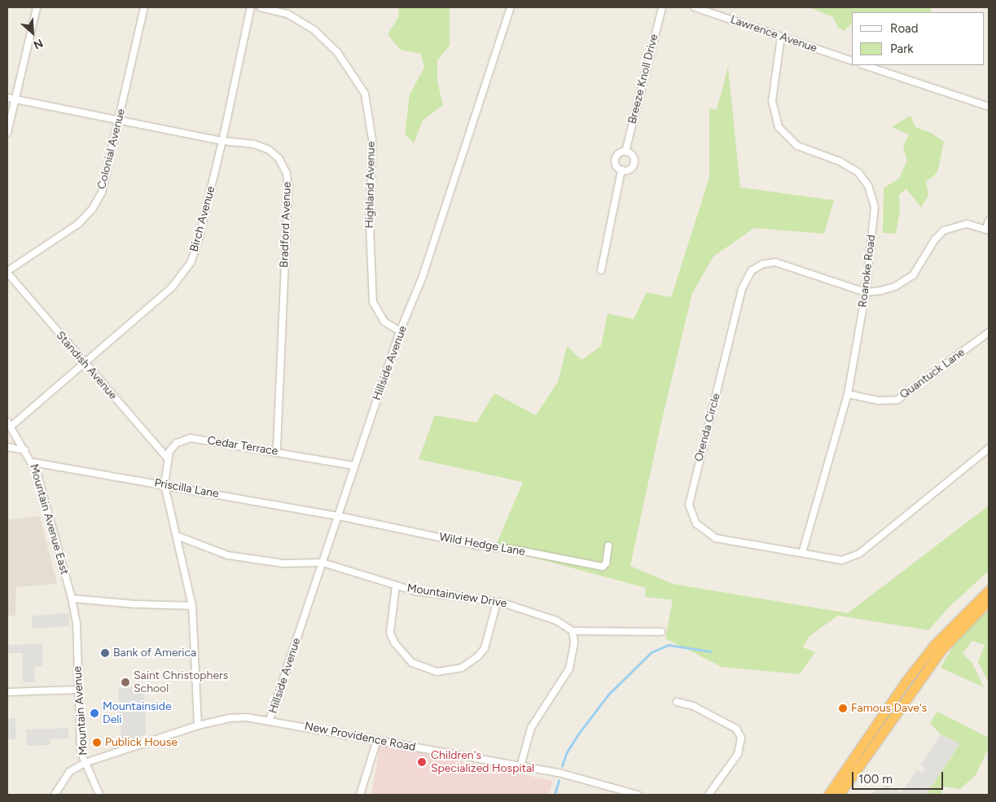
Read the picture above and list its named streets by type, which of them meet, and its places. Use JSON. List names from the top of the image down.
{
  "streets": {
    "street": [
      "Lawrence Avenue",
      "Breeze Knoll Drive",
      "Colonial Avenue",
      "Highland Avenue",
      "Birch Avenue",
      "Bradford Avenue",
      "Roanoke Road",
      "Hillside Avenue",
      "Standish Avenue",
      "Quantuck Lane",
      "Orenda Circle",
      "Cedar Terrace",
      "Priscilla Lane",
      "Mountain Avenue East",
      "Wild Hedge Lane",
      "Mountainview Drive",
      "Mountain Avenue",
      "New Providence Road"
    ]
  },
  "crossings": [
    ["Lawrence Avenue", "Roanoke Road"],
    ["Colonial Avenue", "Bradford Avenue"],
    ["Colonial Avenue", "Standish Avenue"],
    ["Highland Avenue", "Hillside Avenue"],
    ["Birch Avenue", "Bradford Avenue"],
    ["Birch Avenue", "Standish Avenue"],
    ["Birch Avenue", "Mountain Avenue East"],
    ["Bradford Avenue", "Cedar Terrace"],
    ["Roanoke Road", "Quantuck Lane"],
    ["Roanoke Road", "Orenda Circle"],
    ["Hillside Avenue", "Cedar Terrace"],
    ["Hillside Avenue", "Priscilla Lane"],
    ["Hillside Avenue", "Wild Hedge Lane"],
    ["Hillside Avenue", "Mountainview Drive"],
    ["Hillside Avenue", "New Providence Road"],
    ["Standish Avenue", "Cedar Terrace"],
    ["Priscilla Lane", "Mountain Avenue East"],
    ["Priscilla Lane", "Wild Hedge Lane"],
    ["Mountain Avenue East", "Mountain Avenue"],
    ["Mountain Avenue", "New Providence Road"]
  ],
  "places": [
    "Bank of America",
    "Saint Christophers School",
    "Famous Dave's",
    "Mountainside Deli",
    "Publick House",
    "Children's Specialized Hospital"
  ],
  "legend": ["Road", "Park"],
  "scale_bar": "100 m",
  "north": "bottom right"
}
